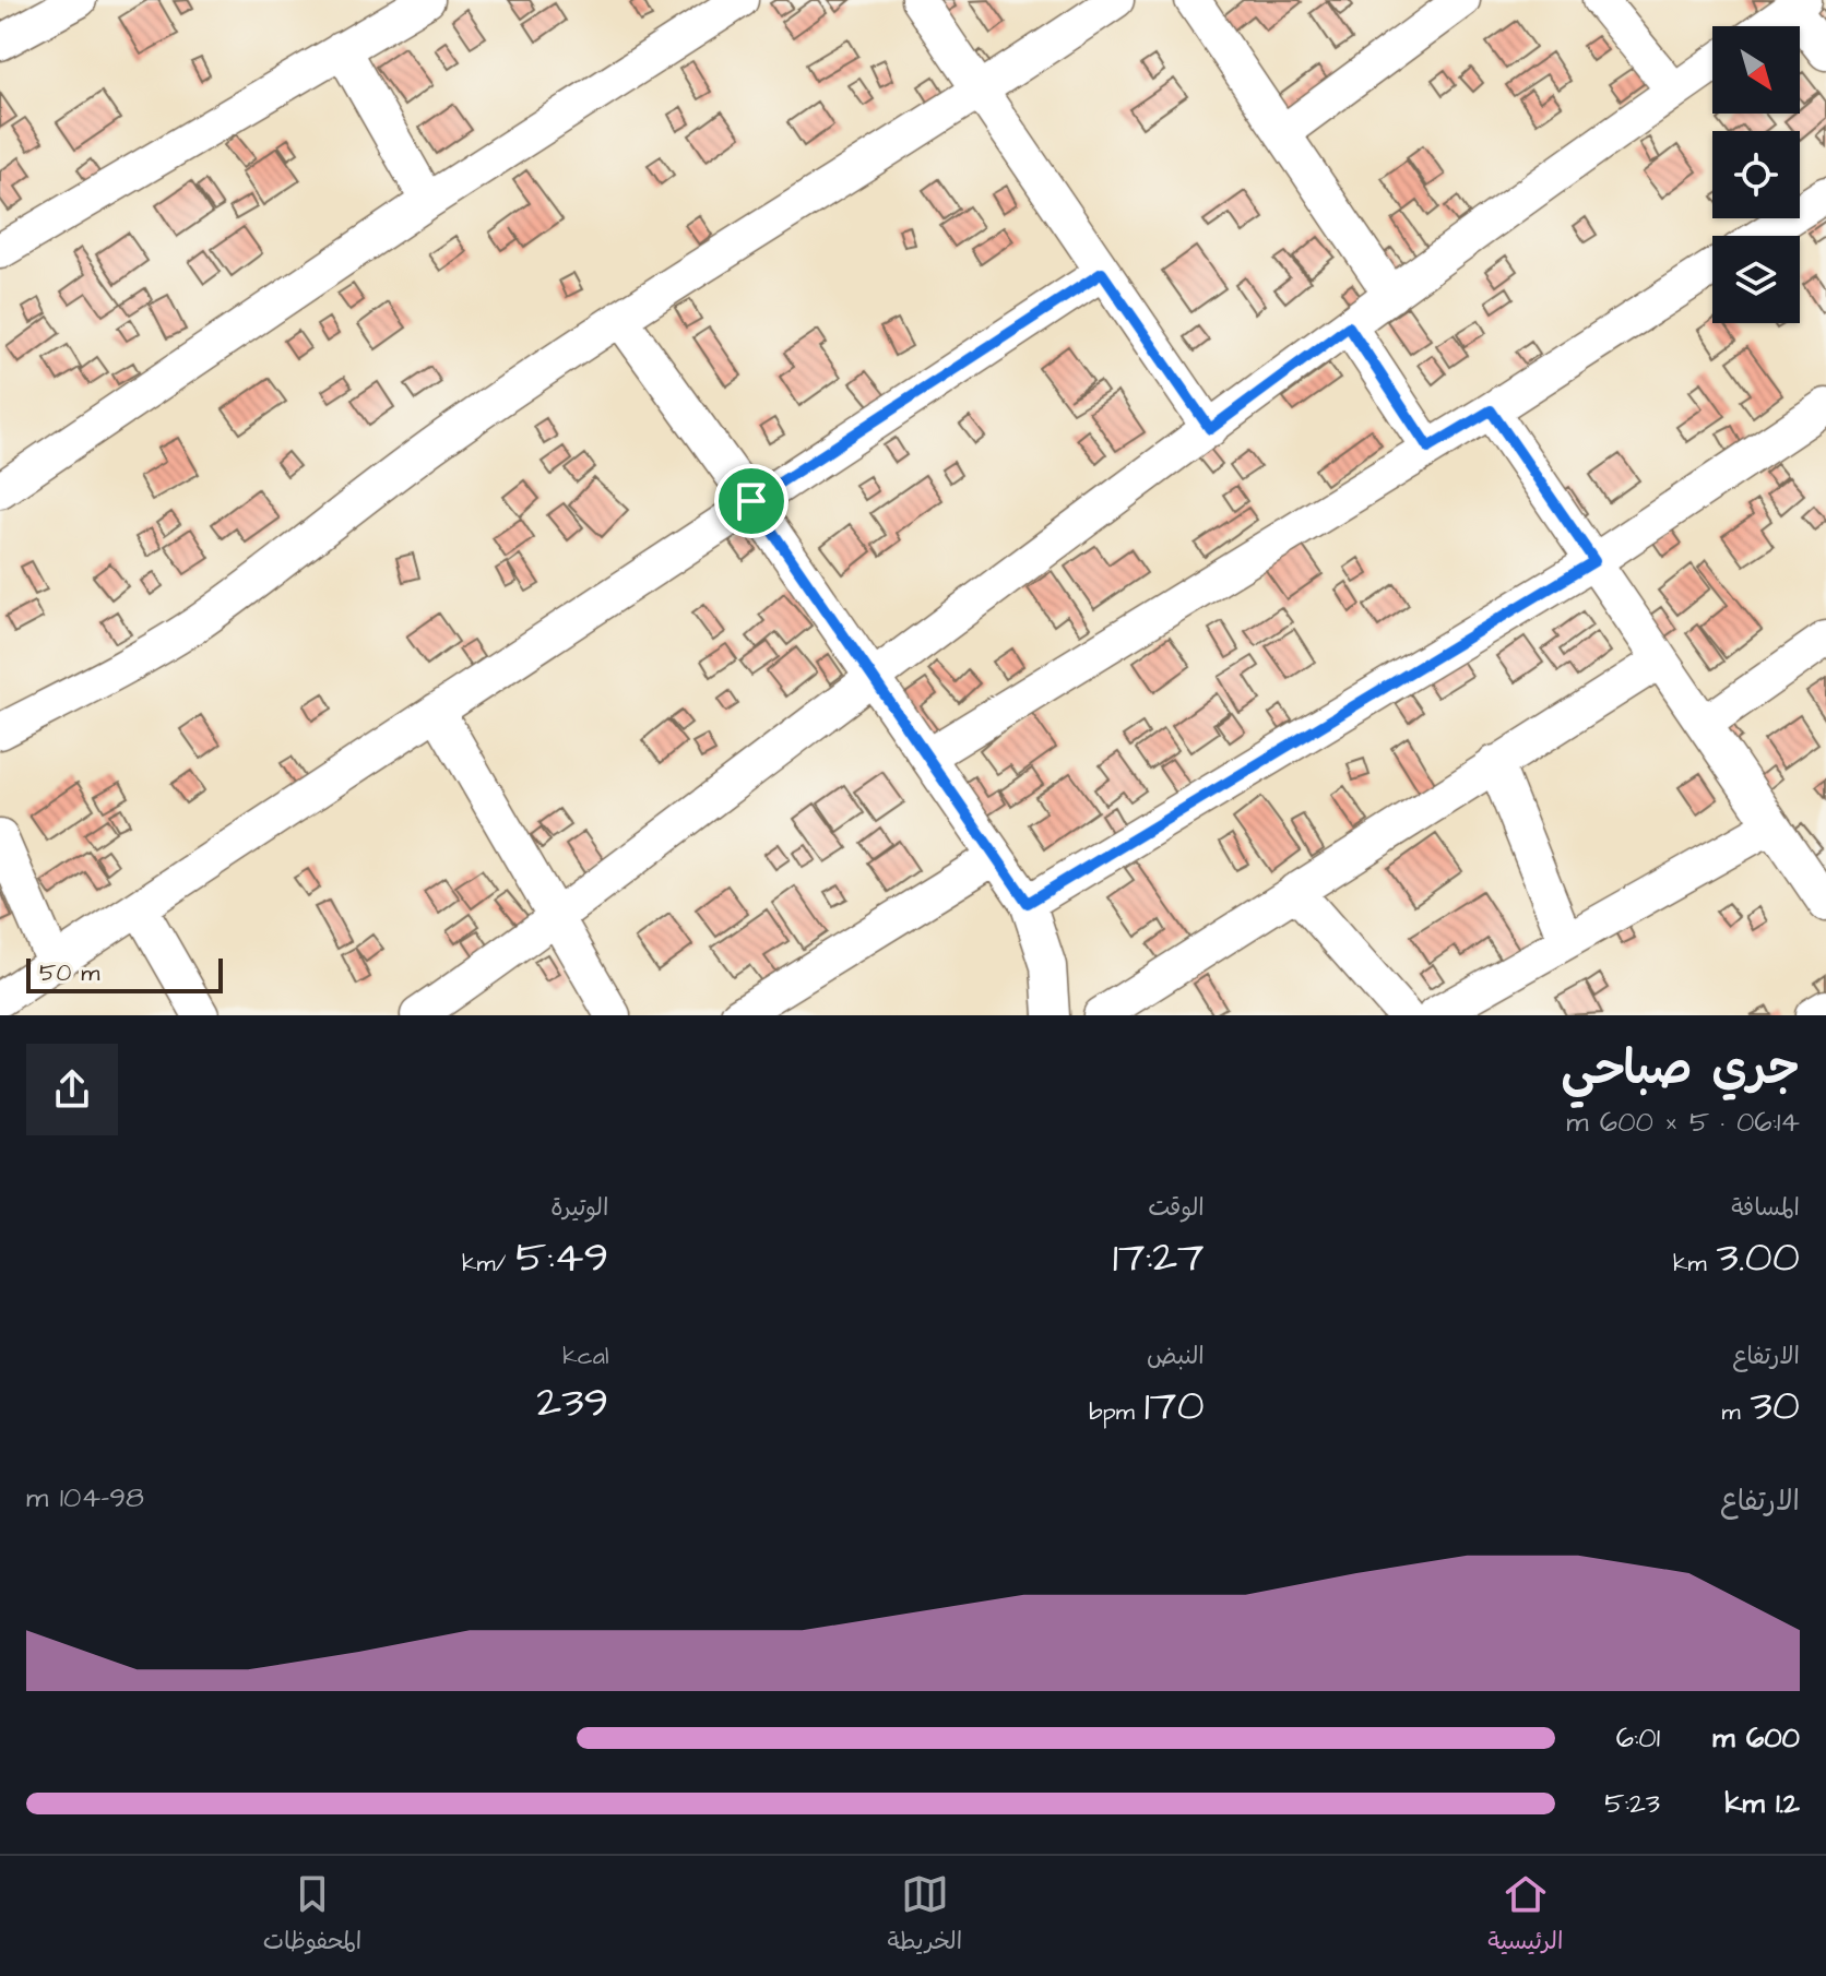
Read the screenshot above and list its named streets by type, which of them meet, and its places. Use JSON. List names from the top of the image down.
{
  "scale_bar": "50 m",
  "north": "bottom right",
  "page": {
    "scale": "50 m",
    "heading": ["جري صباحي", "06:14 · 5 × 600 m"],
    "stats": [
      ["المسافة", "3.00 km"],
      ["الوقت", "17:27"],
      ["الوتيرة", "5:49 /km"],
      ["الارتفاع", "30 m"],
      ["النبض", "170 bpm"],
      ["kcal", "239"]
    ],
    "chart": ["الارتفاع", "98–104 m"],
    "list": [
      {
        "name": "600 m",
        "note": "6:01"
      },
      {
        "name": "1.2 km",
        "note": "5:23"
      }
    ],
    "tabs": ["الرئيسية", "الخريطة", "المحفوظات"]
  }
}
